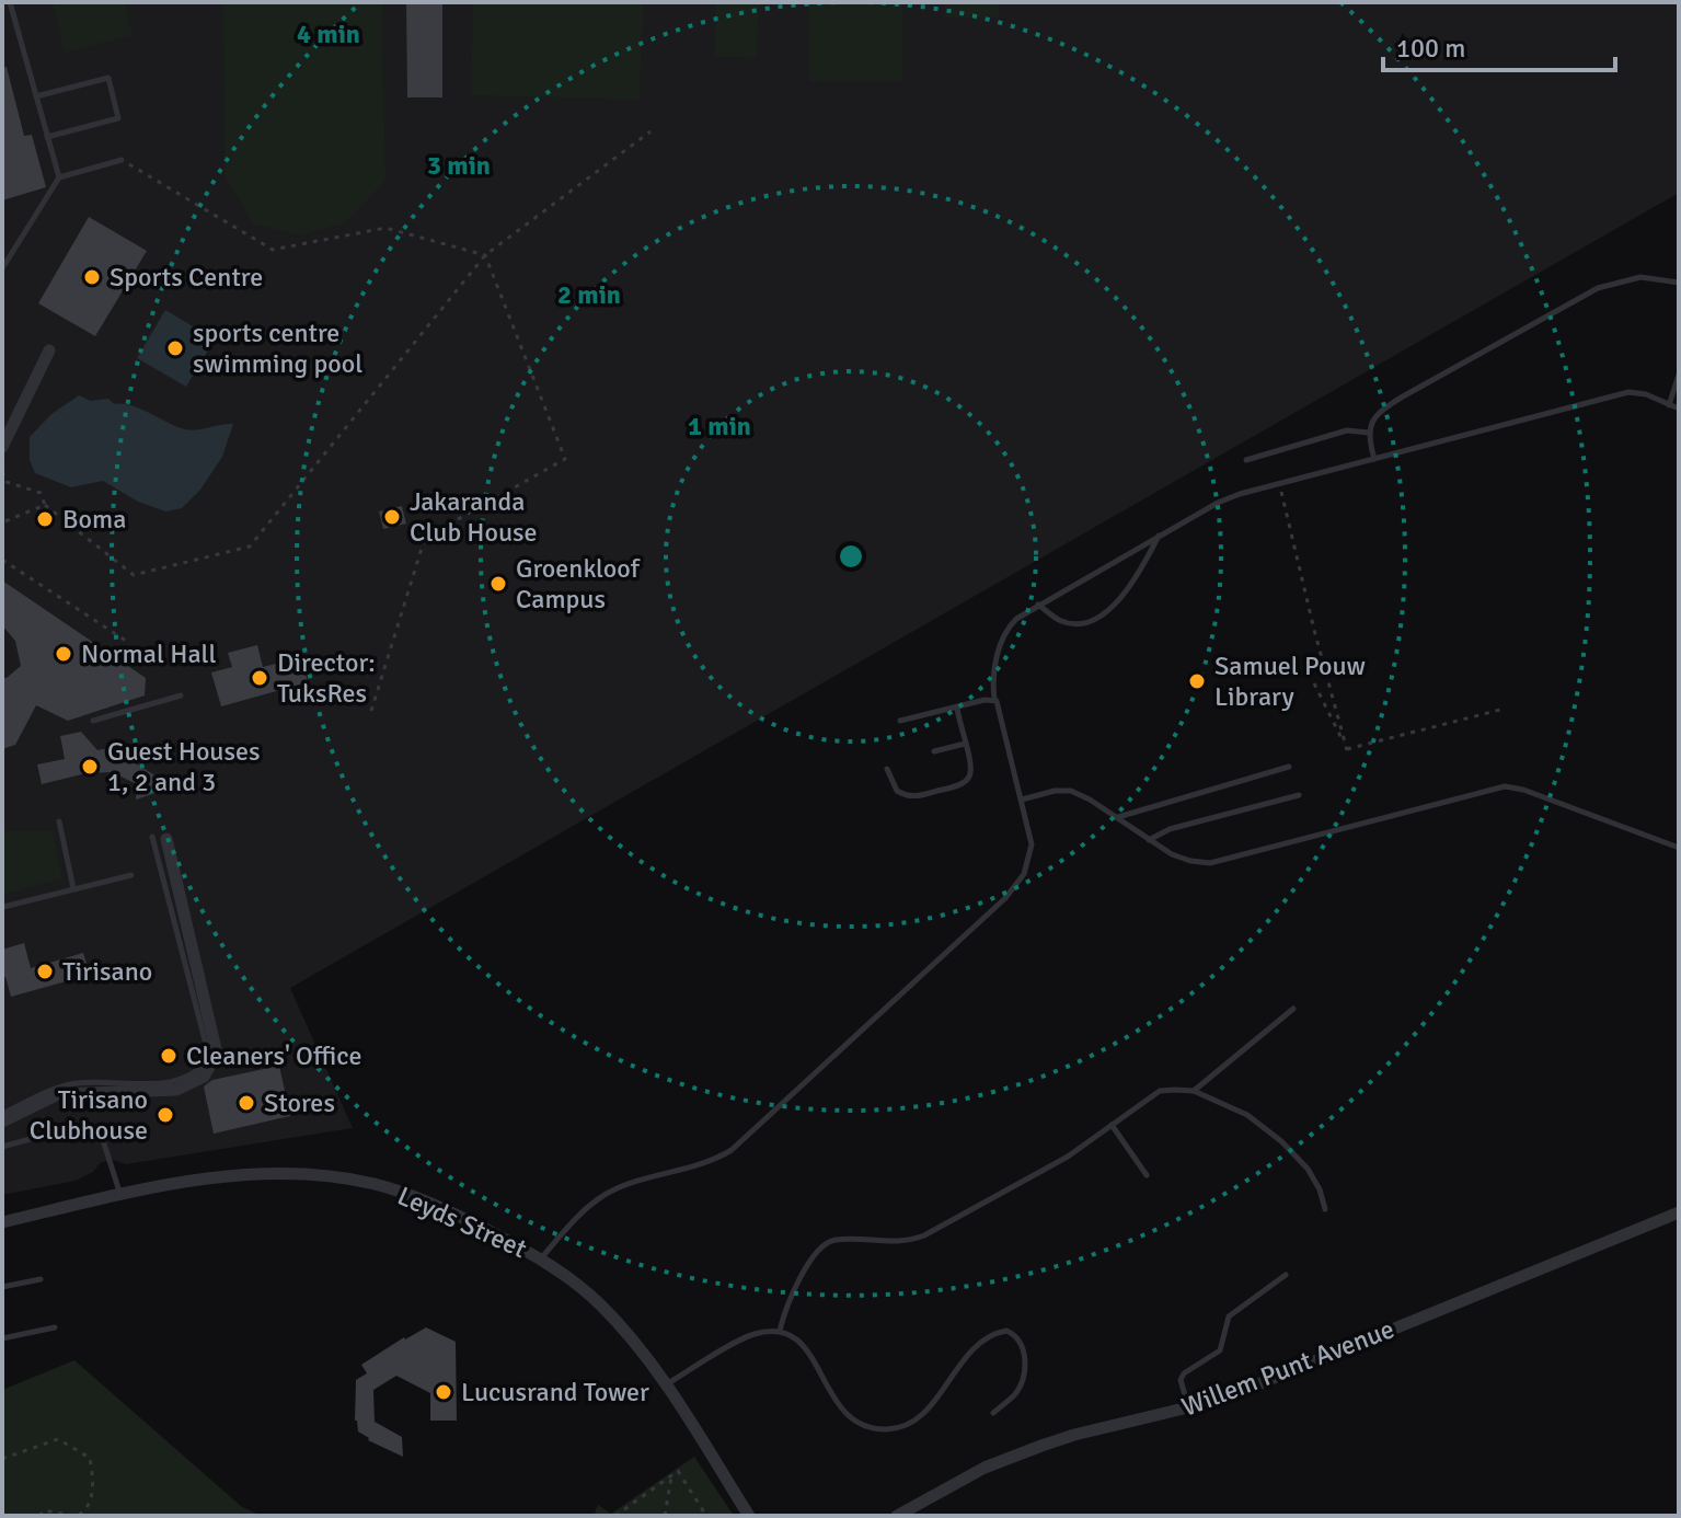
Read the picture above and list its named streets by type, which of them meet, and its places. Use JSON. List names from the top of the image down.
{
  "streets": {
    "street": ["Leyds Street", "Willem Punt Avenue"]
  },
  "places": [
    "Sports Centre",
    "sports centre swimming pool",
    "Jakaranda Club House",
    "Boma",
    "Groenkloof Campus",
    "Normal Hall",
    "Director: TuksRes",
    "Samuel Pouw Library",
    "Guest Houses 1, 2 and 3",
    "Tirisano",
    "Cleaners' Office",
    "Stores",
    "Tirisano Clubhouse",
    "Lucusrand Tower"
  ],
  "scale_bar": "100 m",
  "rings": [
    "4 min",
    "3 min",
    "2 min",
    "1 min"
  ]
}
